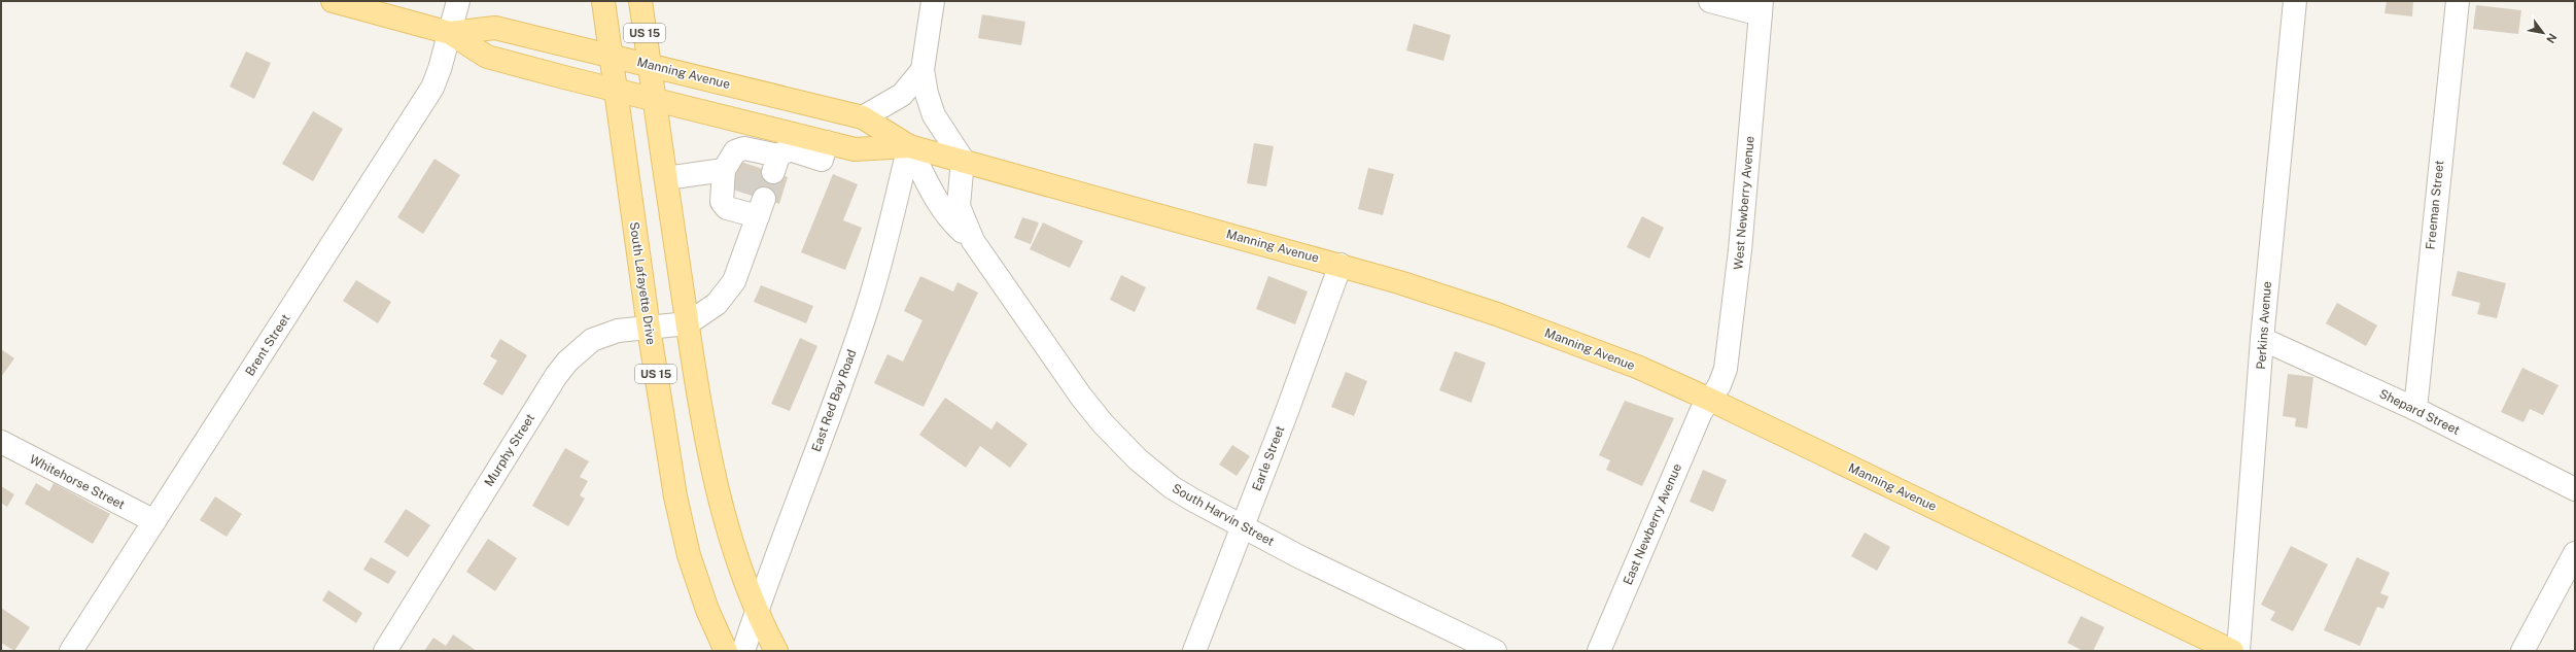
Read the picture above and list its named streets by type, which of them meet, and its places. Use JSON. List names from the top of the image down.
{
  "streets": {
    "main road": ["US 15", "Manning Avenue", "South Lafayette Drive"],
    "street": [
      "West Newberry Avenue",
      "Freeman Street",
      "Perkins Avenue",
      "Brent Street",
      "East Red Bay Road",
      "Shepard Street",
      "Murphy Street",
      "Earle Street",
      "Whitehorse Street",
      "South Harvin Street",
      "East Newberry Avenue"
    ]
  },
  "crossings": [
    ["US 15", "Manning Avenue"],
    ["US 15", "South Lafayette Drive"],
    ["US 15", "East Red Bay Road"],
    ["US 15", "Murphy Street"],
    ["Manning Avenue", "West Newberry Avenue"],
    ["Manning Avenue", "South Lafayette Drive"],
    ["Manning Avenue", "Brent Street"],
    ["Manning Avenue", "East Red Bay Road"],
    ["Manning Avenue", "Earle Street"],
    ["Manning Avenue", "South Harvin Street"],
    ["Manning Avenue", "East Newberry Avenue"],
    ["West Newberry Avenue", "East Newberry Avenue"],
    ["Freeman Street", "Shepard Street"],
    ["South Lafayette Drive", "Murphy Street"],
    ["Perkins Avenue", "Shepard Street"],
    ["Brent Street", "Whitehorse Street"],
    ["East Red Bay Road", "South Harvin Street"],
    ["Earle Street", "South Harvin Street"]
  ],
  "north": "bottom right"
}
